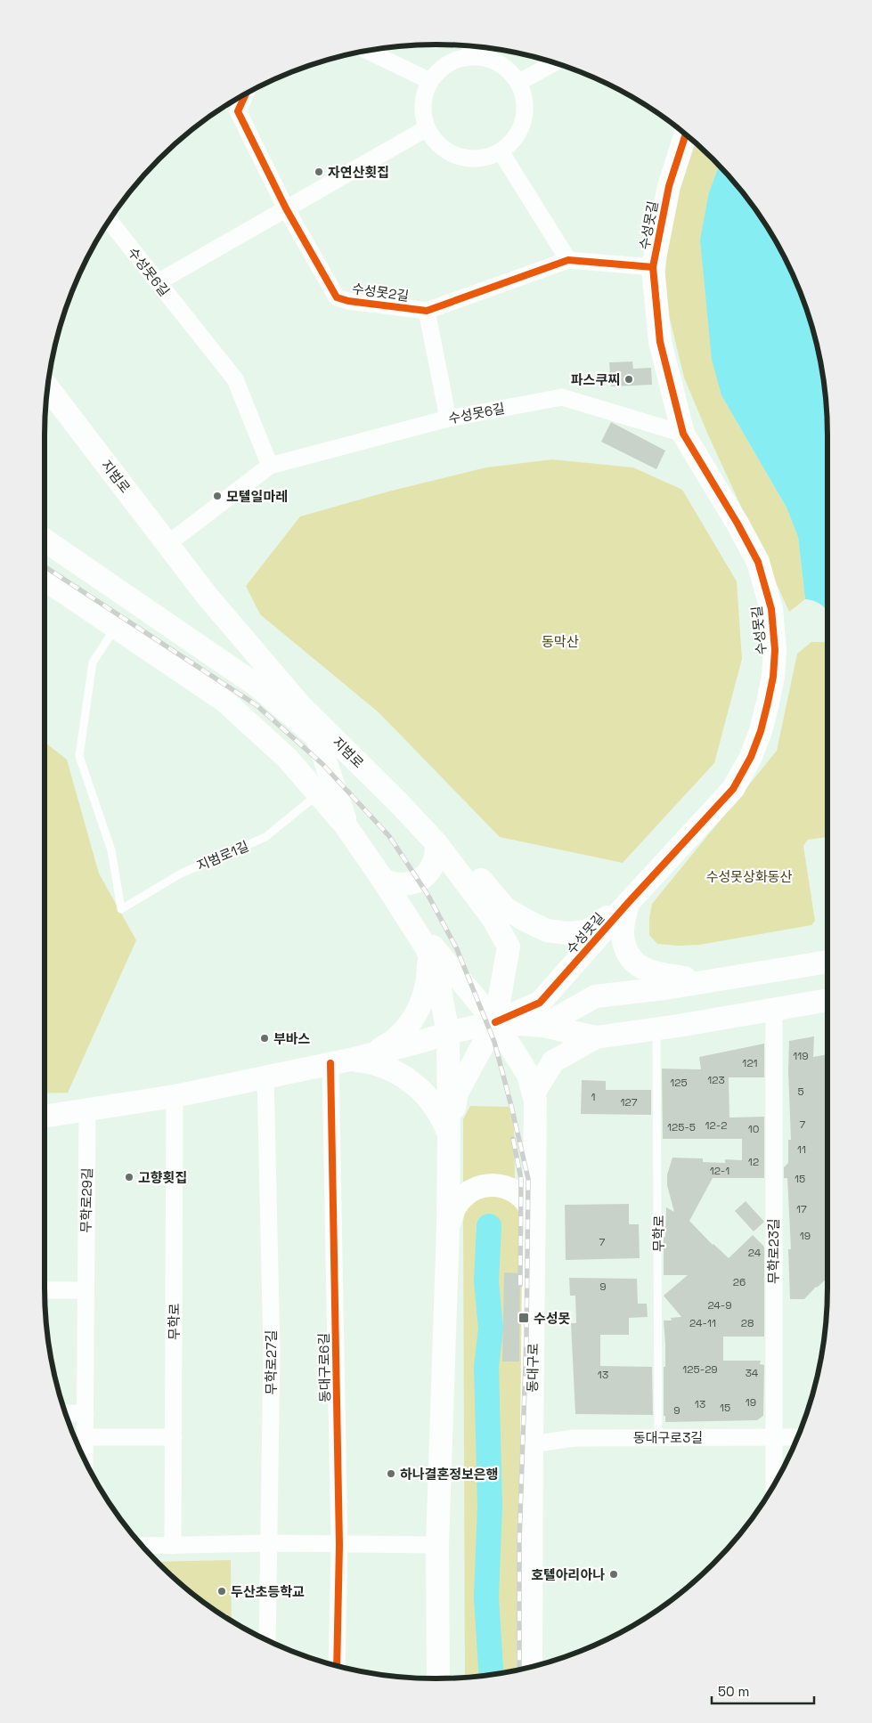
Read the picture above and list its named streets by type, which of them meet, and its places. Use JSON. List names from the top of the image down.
{
  "streets": {
    "main road": ["수성못길", "지범로", "동대구로"],
    "street": [
      "수성못6길",
      "수성못2길",
      "무학로29길",
      "무학로",
      "무학로23길",
      "무학로27길",
      "동대구로6길",
      "동대구로3길"
    ],
    "lane": ["지범로1길"]
  },
  "crossings": [
    ["수성못길", "수성못6길"],
    ["수성못길", "수성못2길"],
    ["수성못길", "지범로"],
    ["수성못길", "동대구로"],
    ["수성못6길", "지범로"],
    ["지범로", "동대구로"],
    ["무학로", "동대구로3길"],
    ["무학로23길", "동대구로3길"],
    ["동대구로", "동대구로3길"]
  ],
  "parks": ["동막산", "수성못상화동산"],
  "places": {
    "other": [
      "자연산횟집",
      "파스쿠찌",
      "모텔일마레",
      "부바스",
      "고향횟집",
      "하나결혼정보은행",
      "호텔아리아나",
      "두산초등학교"
    ],
    "transit": ["수성못"]
  },
  "house_numbers": [
    "119",
    "121",
    "123",
    "125",
    "5",
    "1",
    "127",
    "7",
    "12-2",
    "125-5",
    "10",
    "11",
    "12",
    "12-1",
    "15",
    "17",
    "19",
    "7",
    "24",
    "26",
    "9",
    "24-9",
    "24-11",
    "28",
    "125-29",
    "34",
    "13",
    "19",
    "13",
    "15",
    "9"
  ],
  "scale_bar": "50 m"
}
